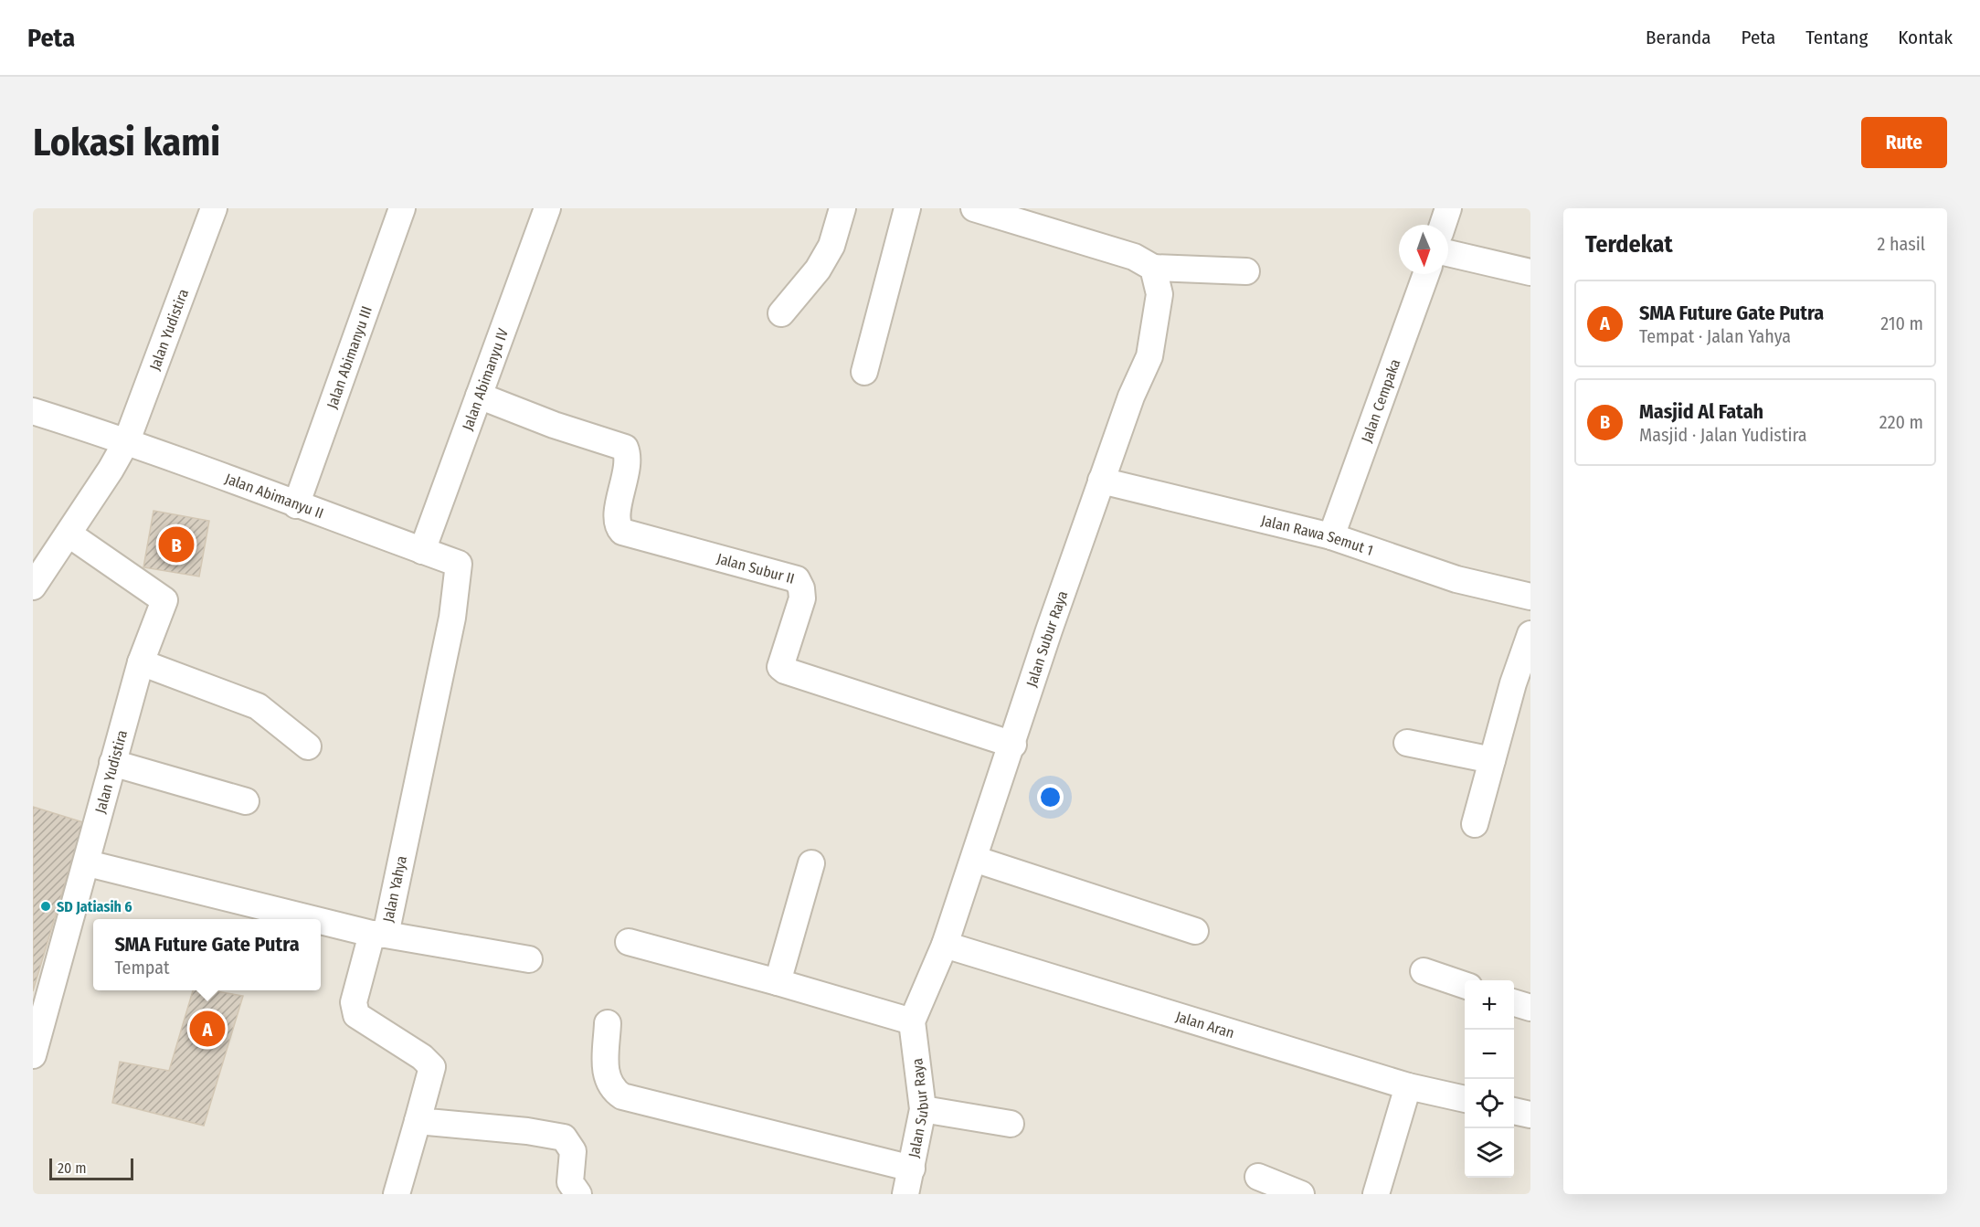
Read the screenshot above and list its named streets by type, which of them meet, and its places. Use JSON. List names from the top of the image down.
{
  "streets": {
    "street": [
      "Jalan Yudistira",
      "Jalan Abimanyu III",
      "Jalan Abimanyu IV",
      "Jalan Cempaka",
      "Jalan Abimanyu II",
      "Jalan Rawa Semut 1",
      "Jalan Subur II",
      "Jalan Subur Raya",
      "Jalan Yahya",
      "Jalan Aran"
    ]
  },
  "crossings": [
    ["Jalan Yudistira", "Jalan Abimanyu II"],
    ["Jalan Abimanyu III", "Jalan Abimanyu II"],
    ["Jalan Abimanyu IV", "Jalan Abimanyu II"],
    ["Jalan Abimanyu IV", "Jalan Subur II"],
    ["Jalan Abimanyu IV", "Jalan Yahya"],
    ["Jalan Cempaka", "Jalan Rawa Semut 1"],
    ["Jalan Abimanyu II", "Jalan Yahya"],
    ["Jalan Rawa Semut 1", "Jalan Subur Raya"],
    ["Jalan Subur II", "Jalan Subur Raya"],
    ["Jalan Subur Raya", "Jalan Aran"]
  ],
  "places": ["SD Jatiasih 6"],
  "scale_bar": "20 m",
  "north": "bottom",
  "page": {
    "header": "Peta",
    "nav": [
      "Beranda",
      "Peta",
      "Tentang",
      "Kontak"
    ],
    "buttons": "Rute",
    "title": "Lokasi kami",
    "heading": ["Terdekat", "2 hasil"],
    "list": [
      {
        "mark": "A",
        "name": "SMA Future Gate Putra",
        "note": "Tempat · Jalan Yahya",
        "value": "210 m"
      },
      {
        "mark": "B",
        "name": "Masjid Al Fatah",
        "note": "Masjid · Jalan Yudistira",
        "value": "220 m"
      }
    ],
    "pins": ["B", "A"],
    "popup": ["SMA Future Gate Putra", "Tempat"],
    "map_buttons": ["+", "−"],
    "scale": "20 m"
  }
}
